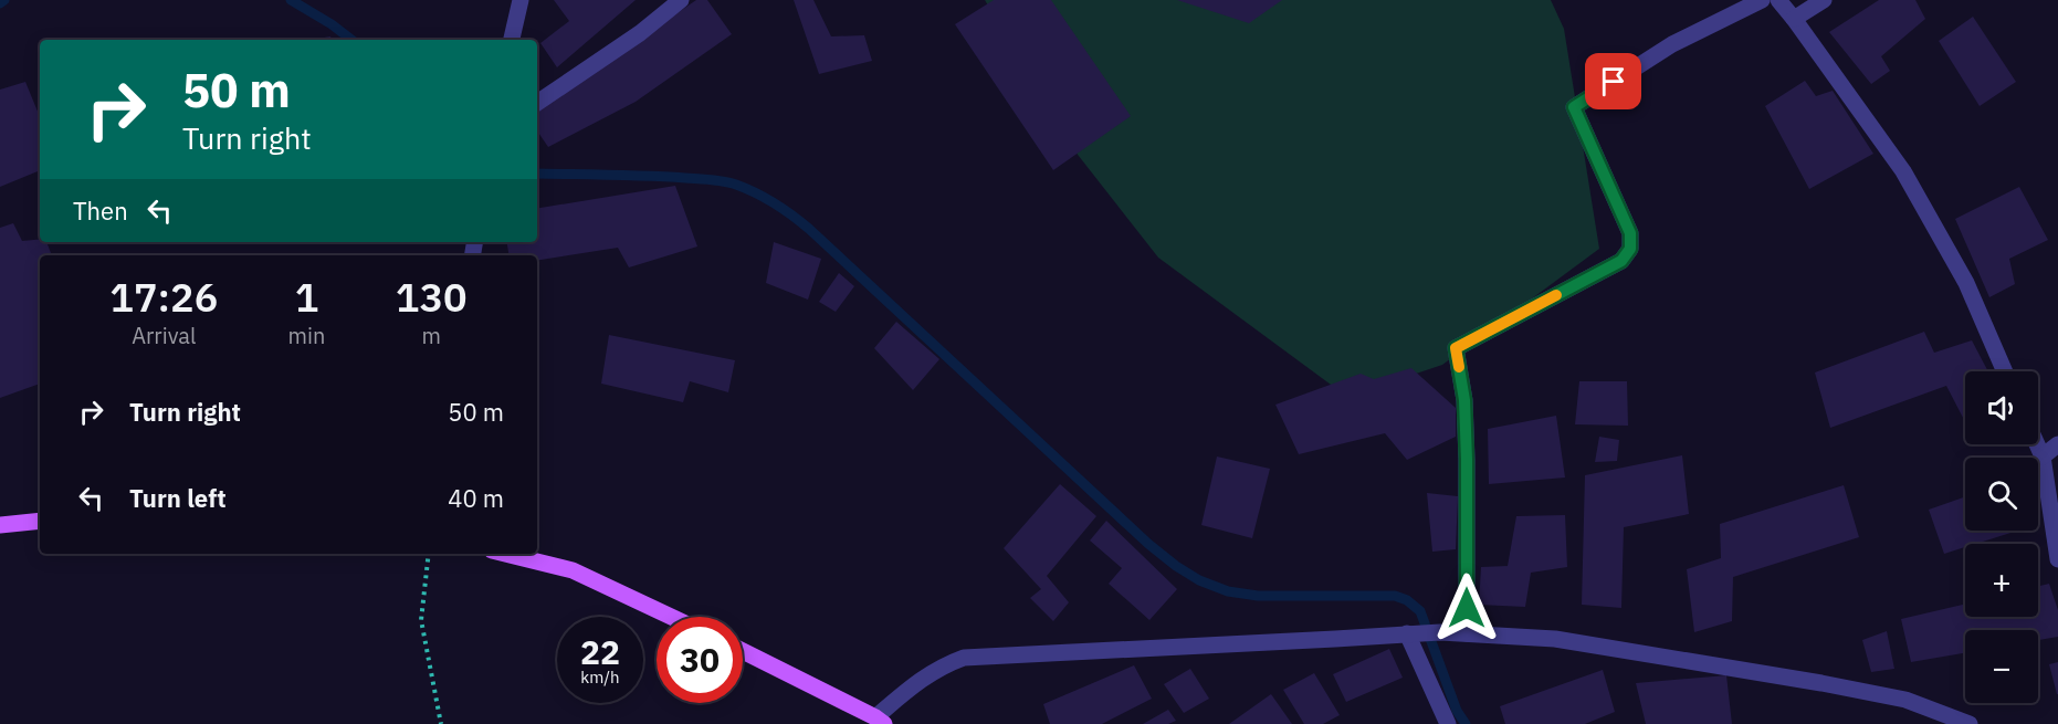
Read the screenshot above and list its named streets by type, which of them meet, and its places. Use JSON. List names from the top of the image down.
{
  "page": {
    "turn": ["50 m", "Turn right"],
    "then": "Then",
    "eta": [
      "17:26",
      "Arrival",
      "1",
      "min",
      "130",
      "m"
    ],
    "list": [
      {
        "name": "Turn right",
        "value": "50 m"
      },
      {
        "name": "Turn left",
        "value": "40 m"
      }
    ],
    "map_buttons": ["+", "−"],
    "speed": "22 km/h",
    "limit": "30"
  }
}
